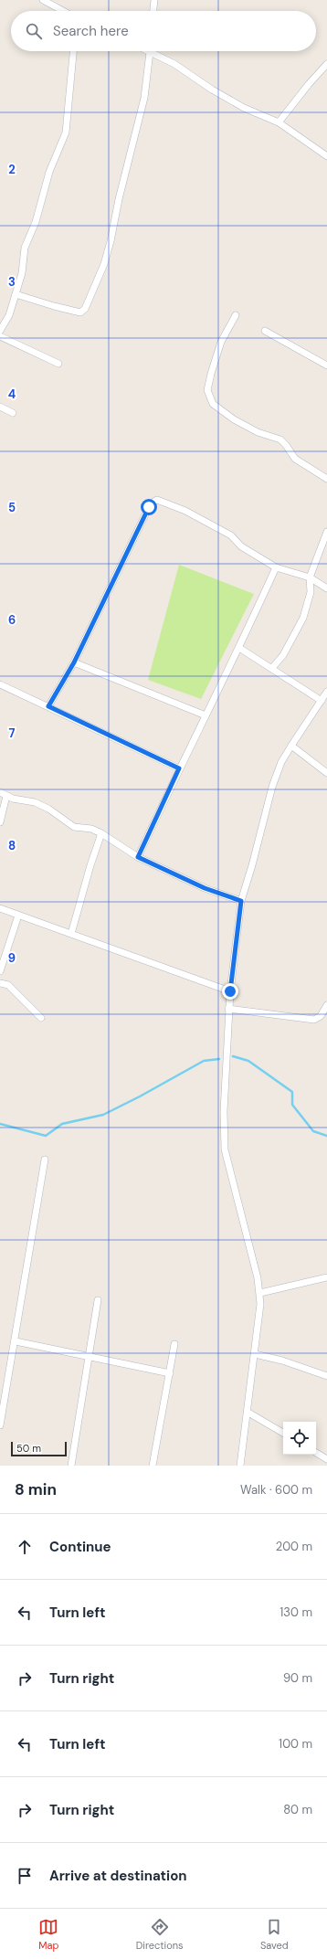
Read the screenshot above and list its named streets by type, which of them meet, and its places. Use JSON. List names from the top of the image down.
{
  "scale_bar": "50 m",
  "page": {
    "search": "Search here",
    "scale": "50 m",
    "heading": ["8 min", "Walk · 600 m"],
    "list": [
      ["Continue", "200 m"],
      ["Turn left", "130 m"],
      ["Turn right", "90 m"],
      ["Turn left", "100 m"],
      ["Turn right", "80 m"],
      "Arrive at destination"
    ],
    "nav": ["Map", "Directions", "Saved"]
  },
  "grid": {
    "rows": [
      "2",
      "3",
      "4",
      "5",
      "6",
      "7",
      "8",
      "9"
    ]
  }
}
